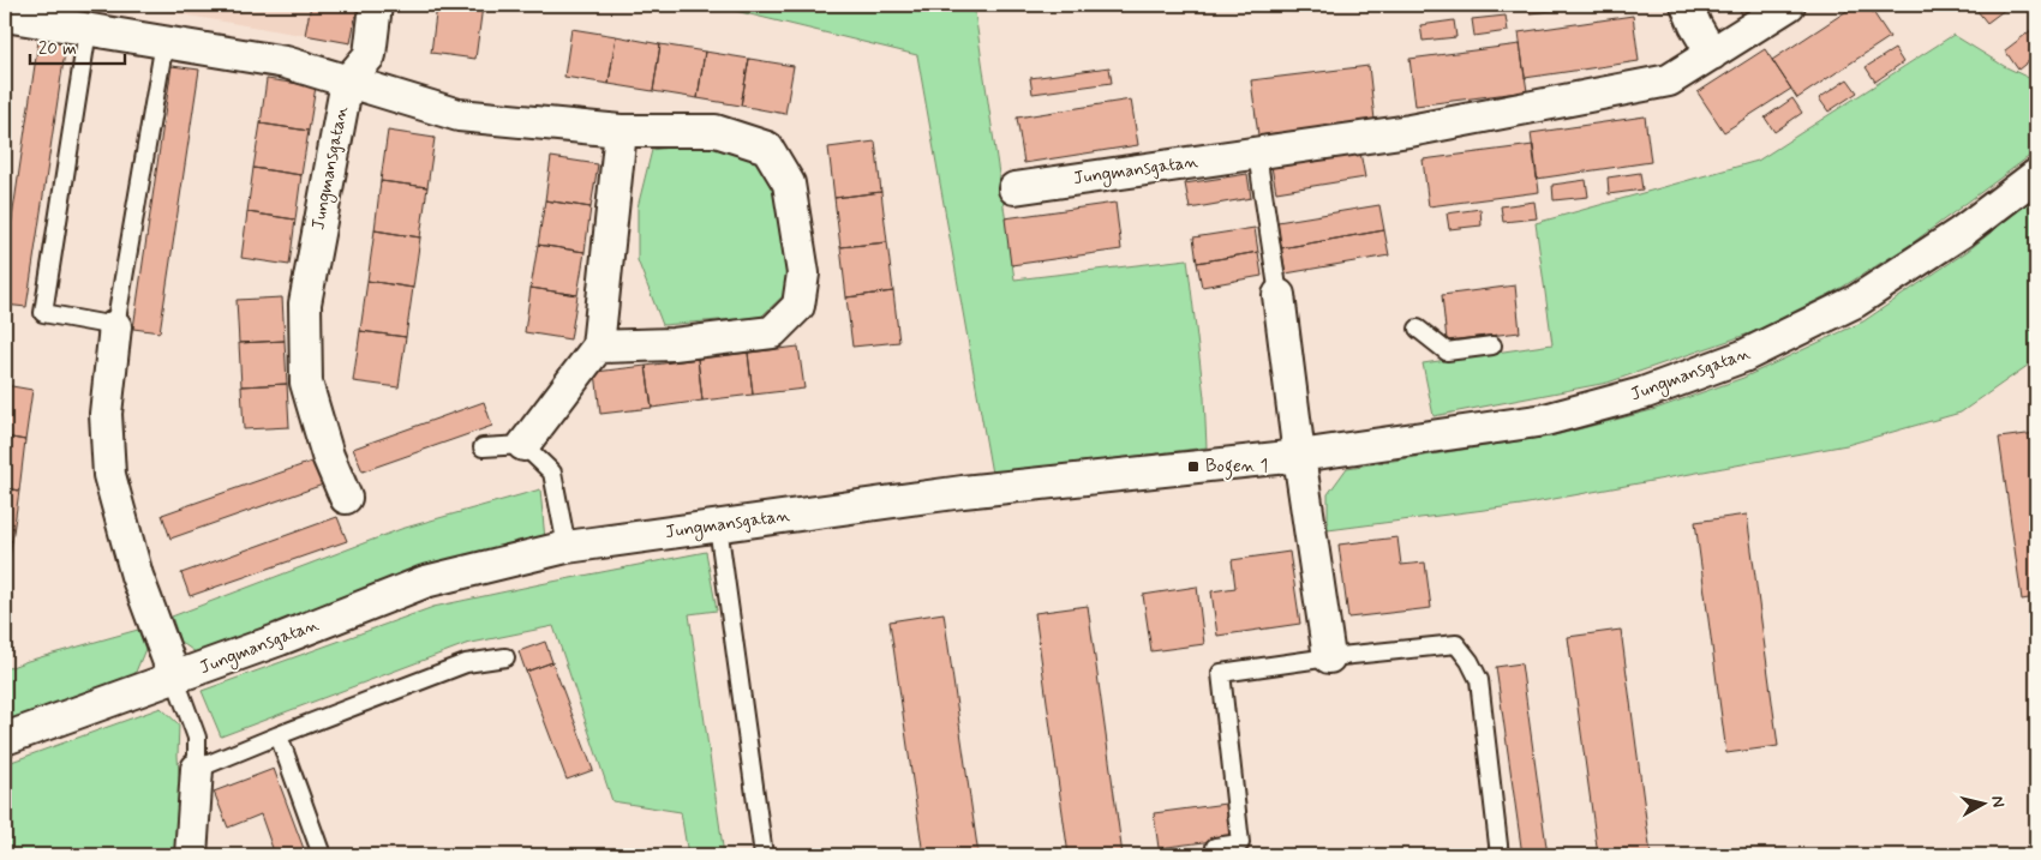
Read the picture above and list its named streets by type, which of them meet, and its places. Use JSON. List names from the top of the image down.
{
  "streets": {
    "street": ["Jungmansgatan"]
  },
  "places": {
    "transit": ["Bogen 1"]
  },
  "scale_bar": "20 m",
  "north": "right"
}
